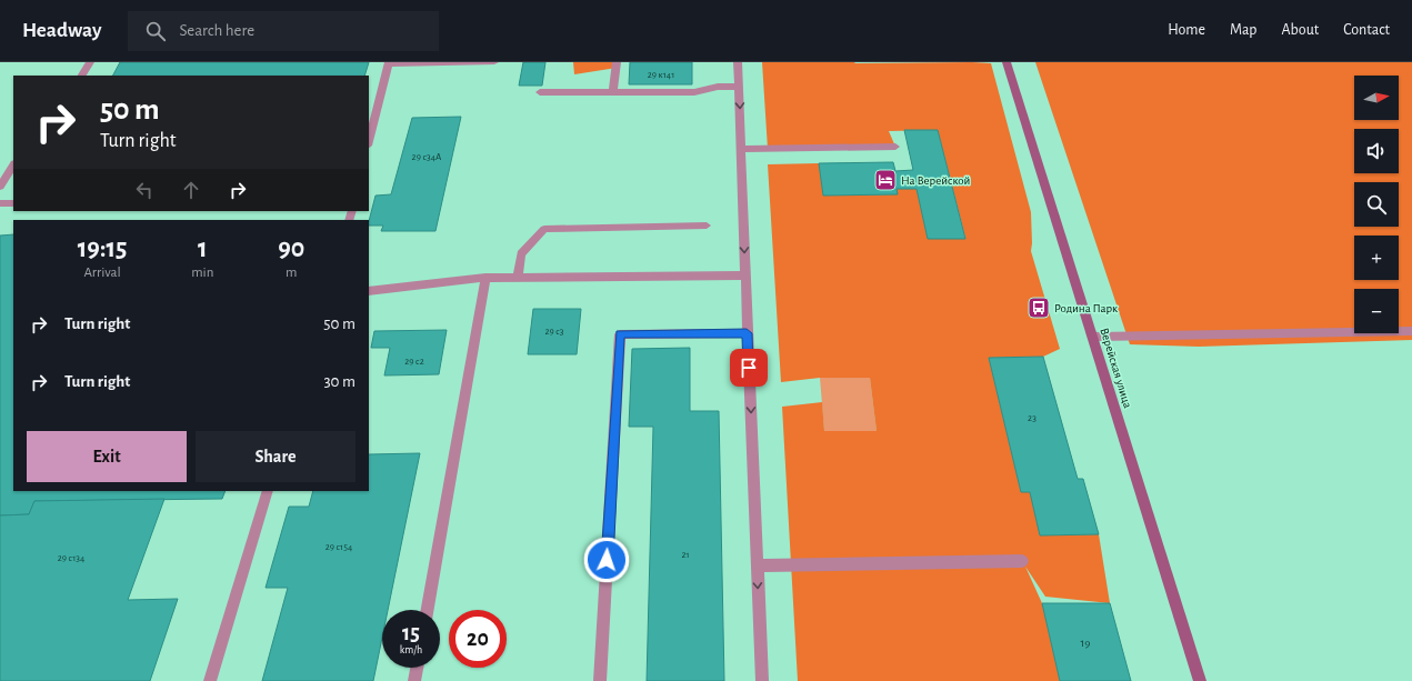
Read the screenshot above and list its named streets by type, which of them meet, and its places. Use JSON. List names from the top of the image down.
{
  "streets": {
    "street": ["Верейская улица"]
  },
  "places": {
    "hotel": ["На Верейской"],
    "bus stop": ["Родина Парк"]
  },
  "house_numbers": [
    "29 к141",
    "29 с34А",
    "29 с3",
    "29 с2",
    "23",
    "29 с154",
    "21",
    "29 с134",
    "19"
  ],
  "north": "right",
  "page": {
    "header": "Headway",
    "search": "Search here",
    "nav": [
      "Home",
      "Map",
      "About",
      "Contact"
    ],
    "map_buttons": ["+", "−"],
    "turn": ["50 m", "Turn right"],
    "eta": [
      "19:15",
      "Arrival",
      "1",
      "min",
      "90",
      "m"
    ],
    "list": [
      {
        "name": "Turn right",
        "value": "50 m"
      },
      {
        "name": "Turn right",
        "value": "30 m"
      }
    ],
    "buttons": ["Exit", "Share"],
    "speed": "15 km/h",
    "limit": "20"
  }
}
